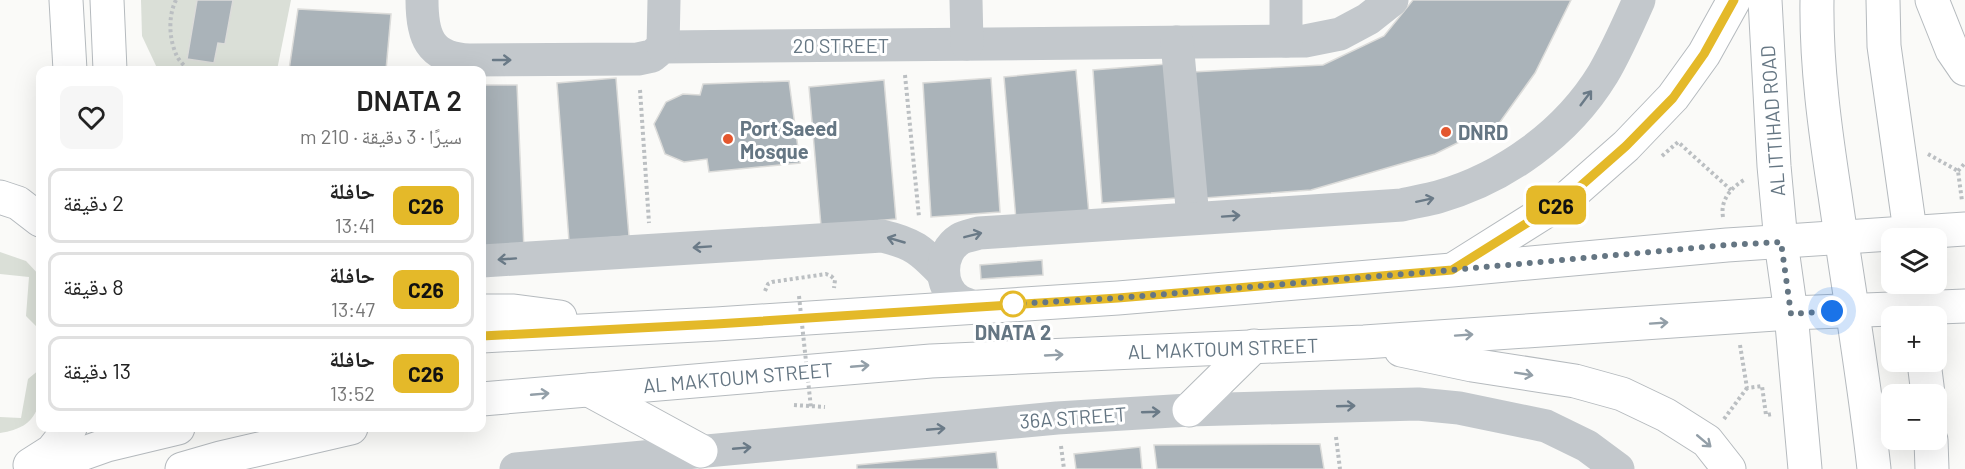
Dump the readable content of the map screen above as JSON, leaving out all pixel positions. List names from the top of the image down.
{
  "streets": {
    "main road": ["AL ITTIHAD ROAD", "AL MAKTOUM STREET"],
    "street": ["20 STREET", "36A STREET"]
  },
  "crossings": [
    ["AL ITTIHAD ROAD", "AL MAKTOUM STREET"]
  ],
  "places": ["DNRD", "Port Saeed Mosque", "DNATA 2"],
  "lines": ["bus line C26"],
  "page": {
    "on_map": "C26",
    "heading": ["DNATA 2", "سيرًا · 3 دقيقة · 210 m"],
    "list": [
      {
        "mark": "C26",
        "name": "حافلة",
        "note": "13:41",
        "value": "2 دقيقة"
      },
      {
        "mark": "C26",
        "name": "حافلة",
        "note": "13:47",
        "value": "8 دقيقة"
      },
      {
        "mark": "C26",
        "name": "حافلة",
        "note": "13:52",
        "value": "13 دقيقة"
      }
    ],
    "map_buttons": ["+", "−"]
  }
}
